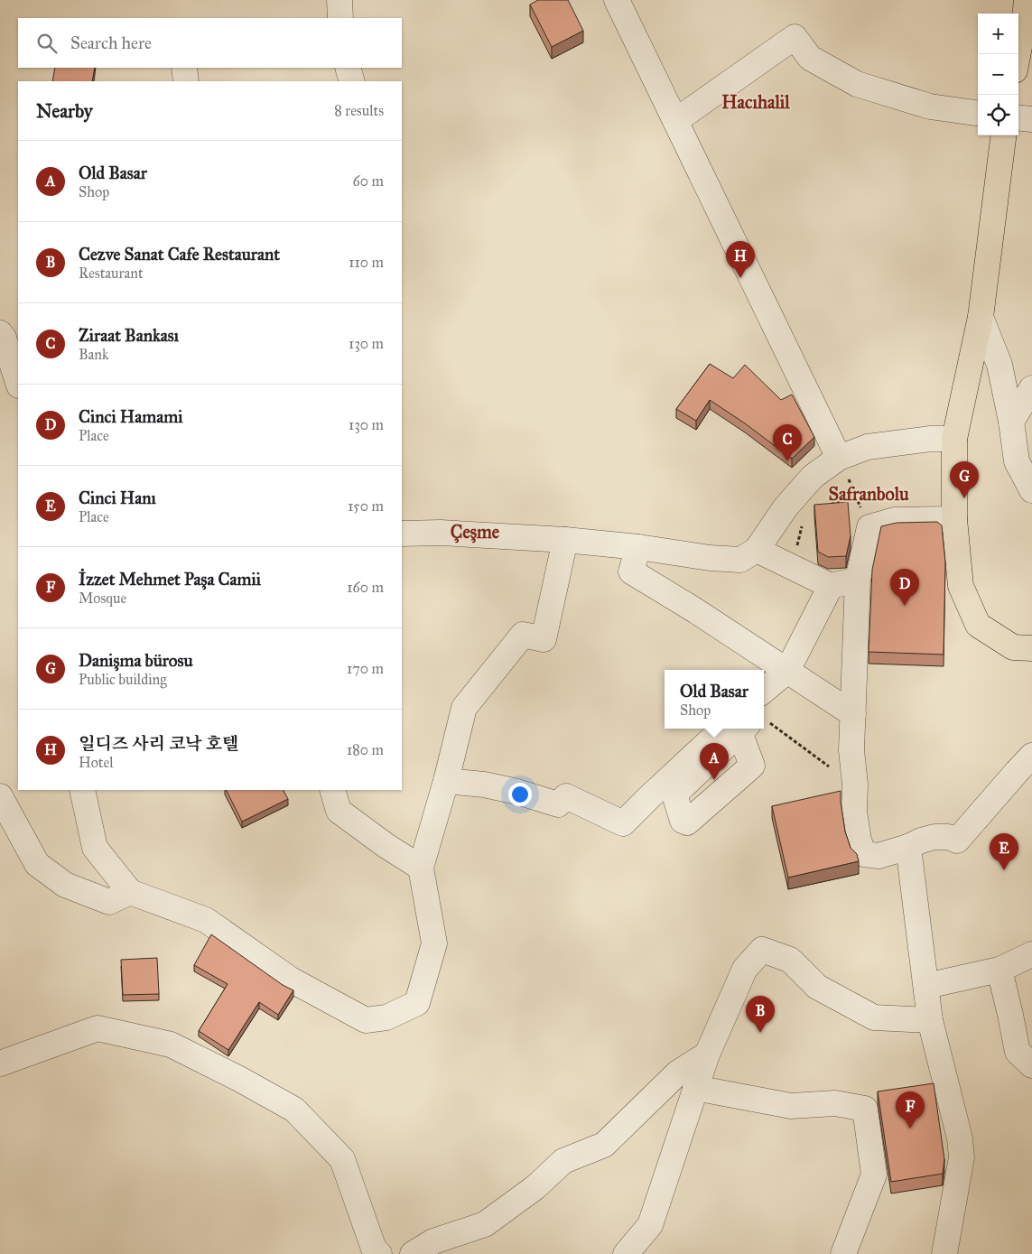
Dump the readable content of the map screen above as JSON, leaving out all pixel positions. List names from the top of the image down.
{
  "districts": ["Hacıhalil", "Safranbolu", "Çeşme"],
  "page": {
    "map_buttons": ["+", "−"],
    "search": "Search here",
    "heading": ["Nearby", "8 results"],
    "list": [
      {
        "mark": "A",
        "name": "Old Basar",
        "note": "Shop",
        "value": "60 m"
      },
      {
        "mark": "B",
        "name": "Cezve Sanat Cafe Restaurant",
        "note": "Restaurant",
        "value": "110 m"
      },
      {
        "mark": "C",
        "name": "Ziraat Bankası",
        "note": "Bank",
        "value": "130 m"
      },
      {
        "mark": "D",
        "name": "Cinci Hamami",
        "note": "Place",
        "value": "130 m"
      },
      {
        "mark": "E",
        "name": "Cinci Hanı",
        "note": "Place",
        "value": "150 m"
      },
      {
        "mark": "F",
        "name": "İzzet Mehmet Paşa Camii",
        "note": "Mosque",
        "value": "160 m"
      },
      {
        "mark": "G",
        "name": "Danişma bürosu",
        "note": "Public building",
        "value": "170 m"
      },
      {
        "mark": "H",
        "name": "일디즈 사리 코낙 호텔",
        "note": "Hotel",
        "value": "180 m"
      }
    ],
    "pins": [
      "H",
      "C",
      "G",
      "D",
      "A",
      "E",
      "B",
      "F"
    ],
    "popup": ["Old Basar", "Shop"]
  }
}
